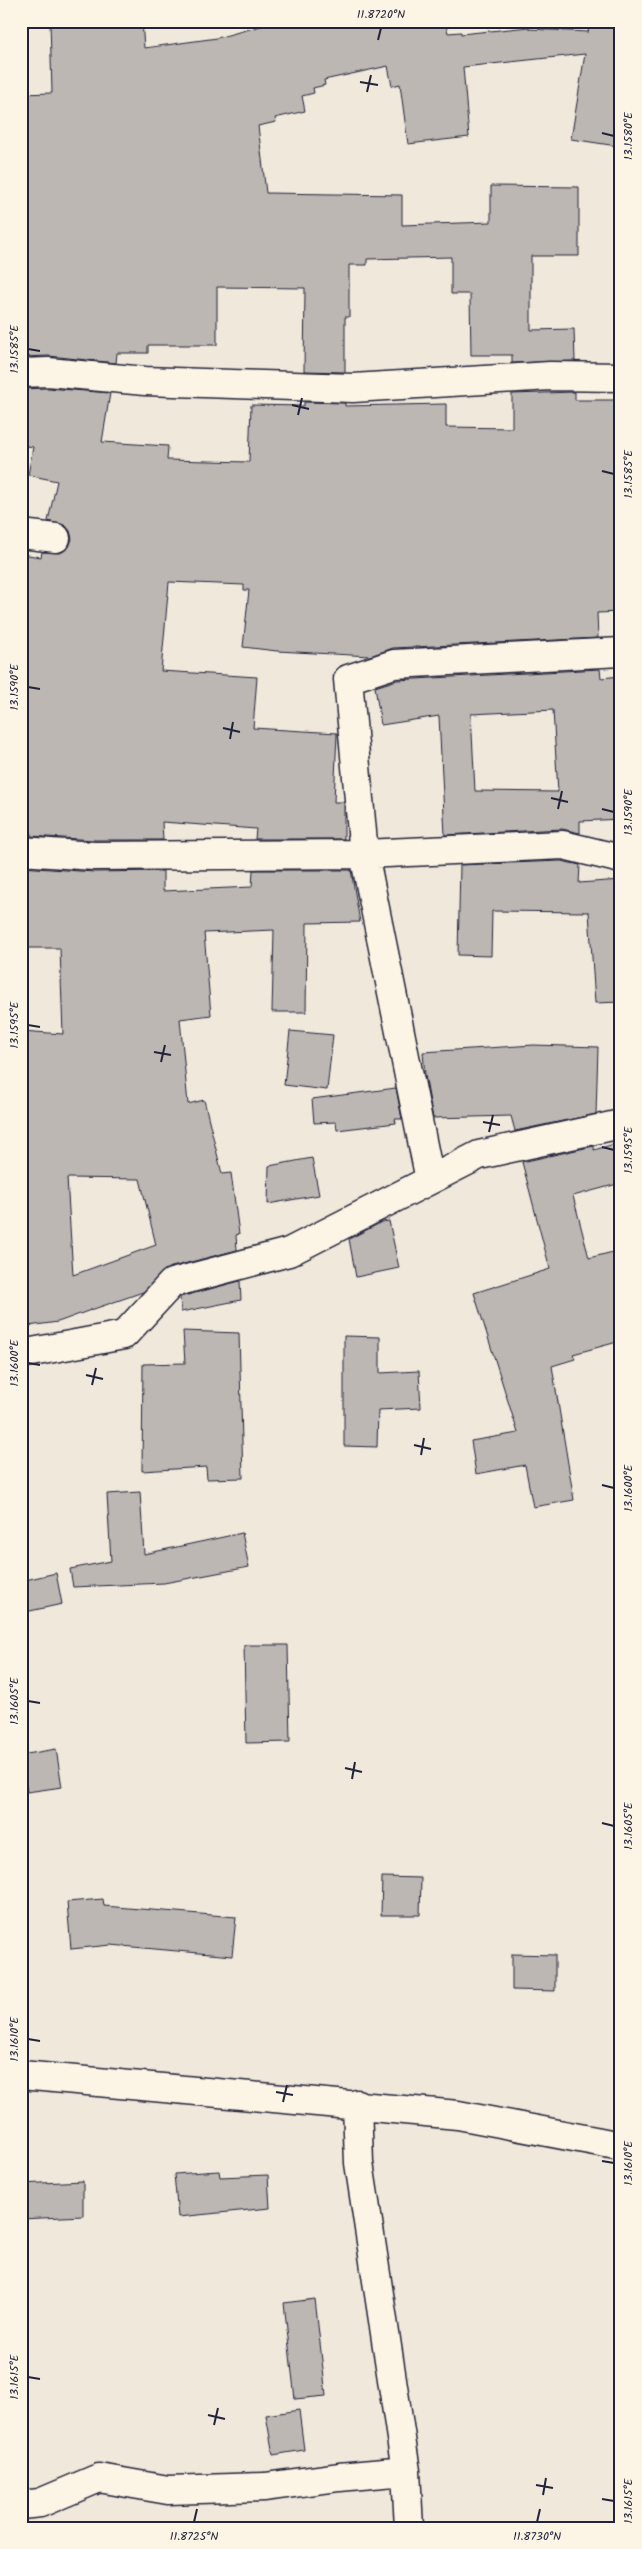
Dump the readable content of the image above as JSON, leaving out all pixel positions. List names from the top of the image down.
{
  "coordinates": [
    "11.8720°N",
    "13.1580°E",
    "13.1585°E",
    "13.1590°E",
    "13.1595°E",
    "13.1600°E",
    "13.1605°E",
    "13.1610°E",
    "13.1615°E",
    "11.8725°N",
    "11.8730°N"
  ]
}
